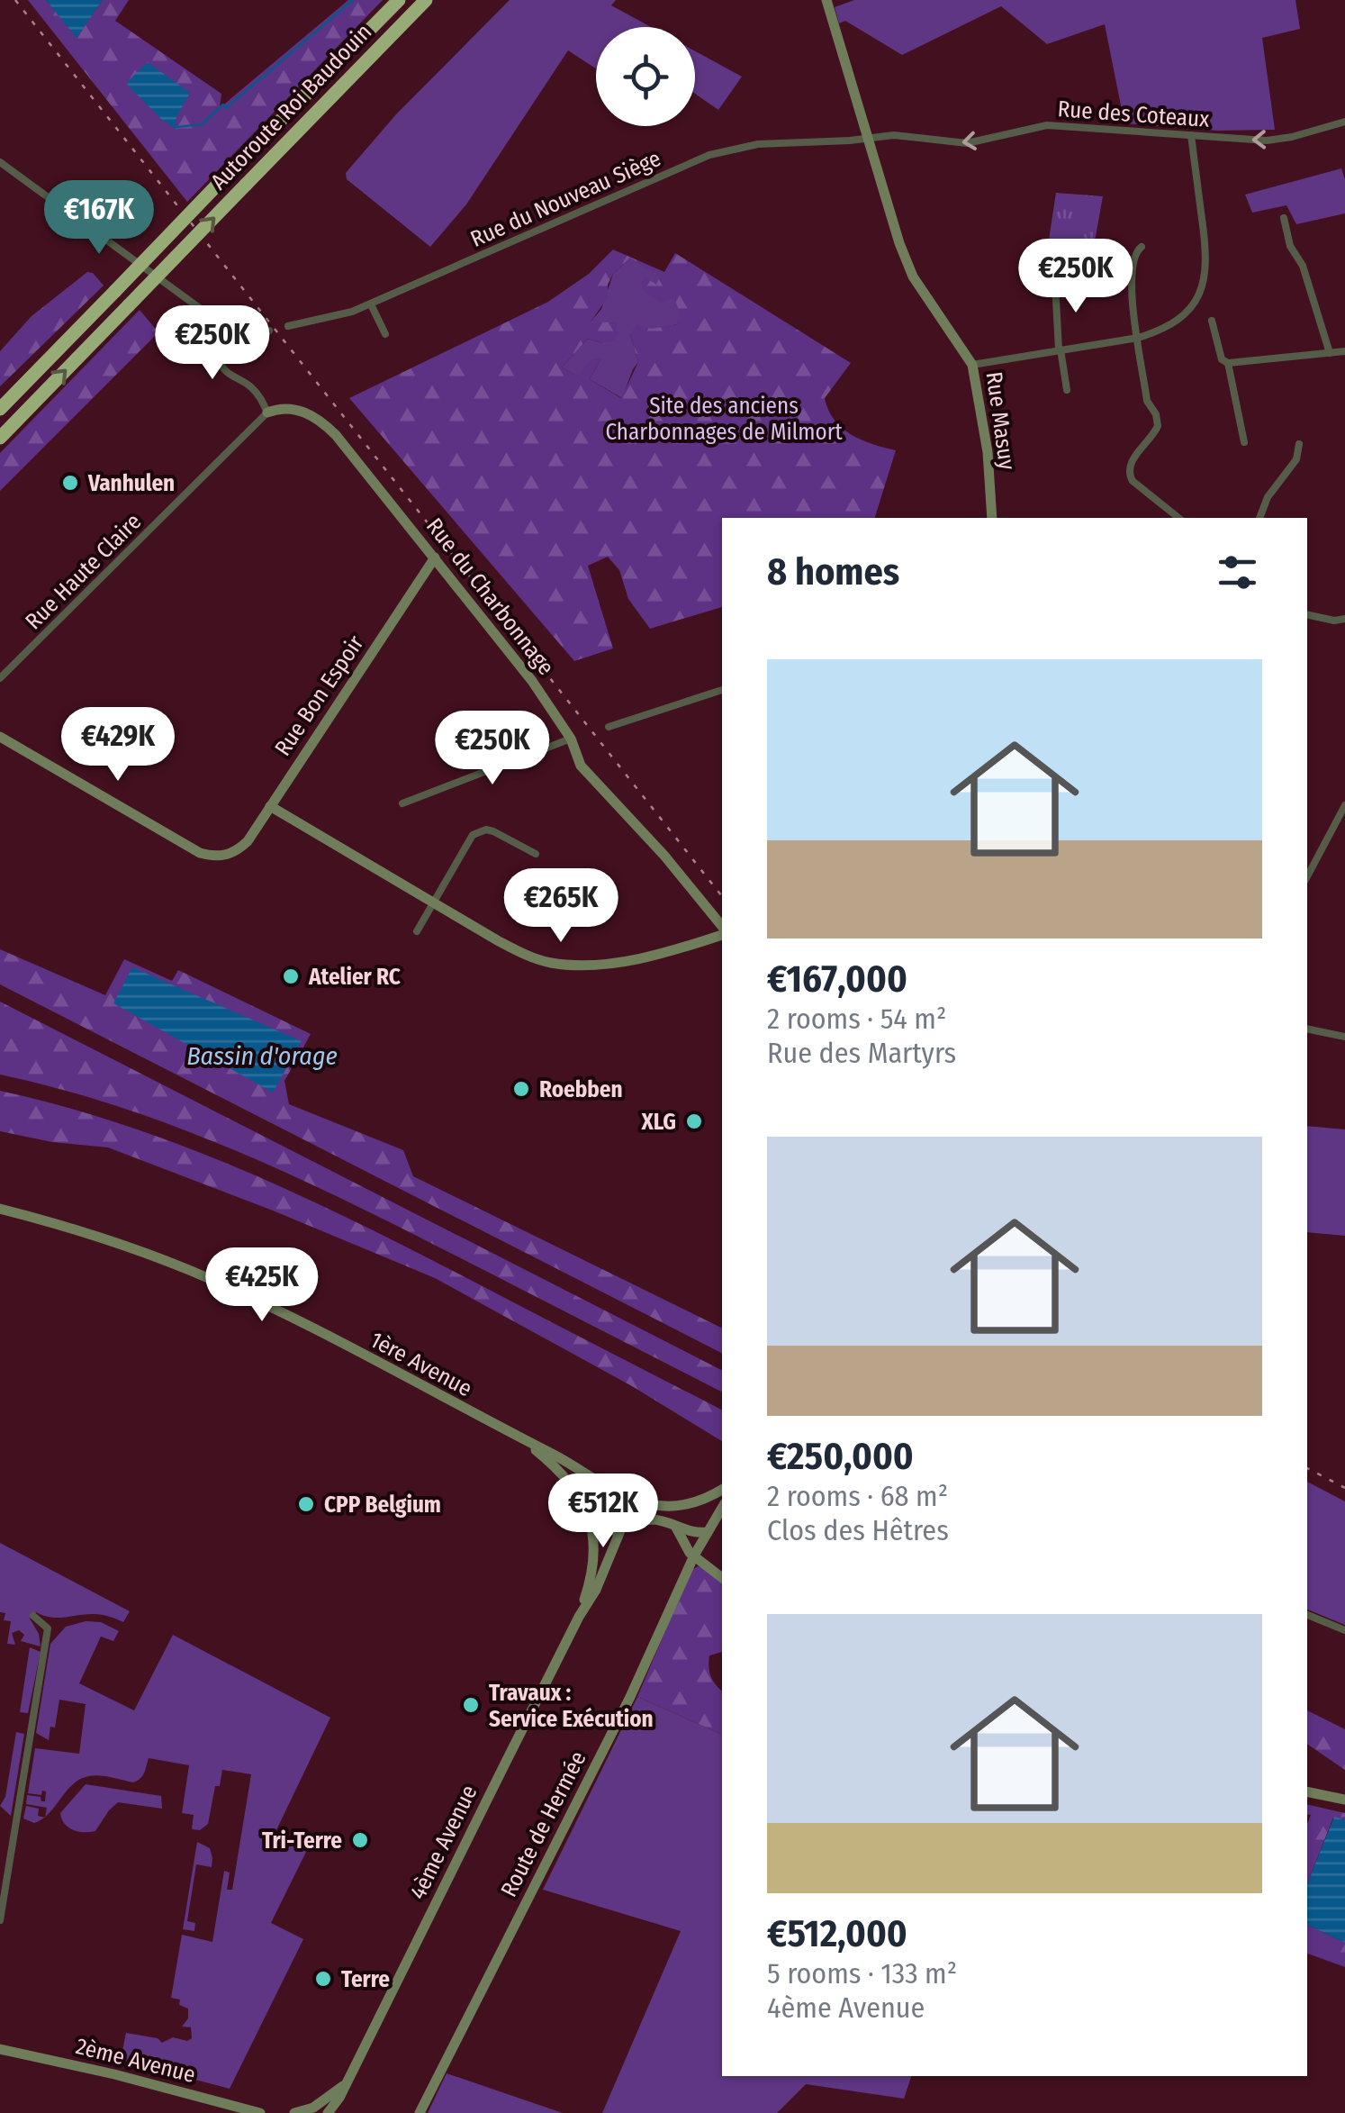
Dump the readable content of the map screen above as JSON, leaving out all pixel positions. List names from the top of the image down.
{
  "streets": {
    "highway": ["Autoroute Roi Baudouin"],
    "street": [
      "Rue des Coteaux",
      "Rue du Nouveau Siège",
      "Rue Masuy",
      "Rue Haute Claire",
      "Rue du Charbonnage",
      "Rue Bon Espoir",
      "1ère Avenue",
      "Route de Hermée",
      "4ème Avenue",
      "2ème Avenue"
    ]
  },
  "crossings": [
    ["Rue des Coteaux", "Rue du Nouveau Siège"],
    ["Rue des Coteaux", "Rue Masuy"],
    ["Rue du Nouveau Siège", "Rue Masuy"],
    ["Rue Haute Claire", "Rue du Charbonnage"],
    ["Rue du Charbonnage", "Rue Bon Espoir"],
    ["1ère Avenue", "4ème Avenue"]
  ],
  "one_way": ["Rue des Coteaux"],
  "water": ["Bassin d'orage"],
  "parks": ["Site des anciens Charbonnages de Milmort"],
  "places": [
    "Vanhulen",
    "Atelier RC",
    "Roebben",
    "XLG",
    "CPP Belgium",
    "Travaux : Service Exécution",
    "Tri-Terre",
    "Terre"
  ],
  "page": {
    "price": [
      "€167K",
      "€250K",
      "€250K",
      "€429K",
      "€250K",
      "€265K",
      "€425K",
      "€512K"
    ],
    "heading": "8 homes",
    "list": [
      {
        "name": "€167,000",
        "note": "2 rooms · 54 m² · Rue des Martyrs"
      },
      {
        "name": "€250,000",
        "note": "2 rooms · 68 m² · Clos des Hêtres"
      },
      {
        "name": "€512,000",
        "note": "5 rooms · 133 m² · 4ème Avenue"
      }
    ]
  }
}
